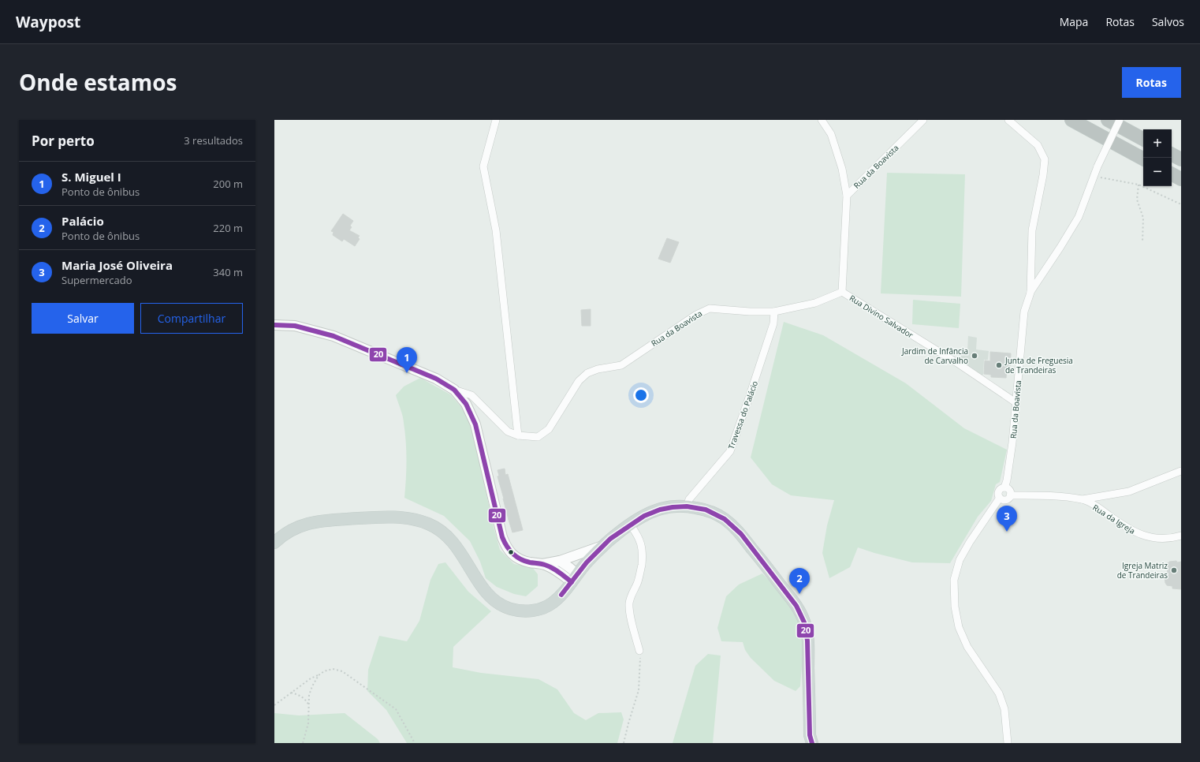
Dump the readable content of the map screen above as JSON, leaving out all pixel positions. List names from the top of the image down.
{
  "streets": {
    "street": [
      "Rua da Boavista",
      "Rua Divino Salvador",
      "Travessa do Palácio",
      "Rua da Igreja"
    ]
  },
  "crossings": [
    ["Rua da Boavista", "Rua Divino Salvador"],
    ["Rua da Boavista", "Travessa do Palácio"],
    ["Rua da Boavista", "Rua da Igreja"]
  ],
  "places": ["Jardim de Infância de Carvalho", "Junta de Freguesia de Trandeiras", "Igreja Matriz de Trandeiras"],
  "lines": ["transit line 20"],
  "page": {
    "header": "Waypost",
    "nav": ["Mapa", "Rotas", "Salvos"],
    "title": "Onde estamos",
    "buttons": [
      "Rotas",
      ["Salvar", "Compartilhar"]
    ],
    "heading": ["Por perto", "3 resultados"],
    "map_buttons": ["+", "−"],
    "list": [
      {
        "mark": "1",
        "name": "S. Miguel I",
        "note": "Ponto de ônibus",
        "value": "200 m"
      },
      {
        "mark": "2",
        "name": "Palácio",
        "note": "Ponto de ônibus",
        "value": "220 m"
      },
      {
        "mark": "3",
        "name": "Maria José Oliveira",
        "note": "Supermercado",
        "value": "340 m"
      }
    ],
    "pins": ["1", "3", "2"]
  }
}
